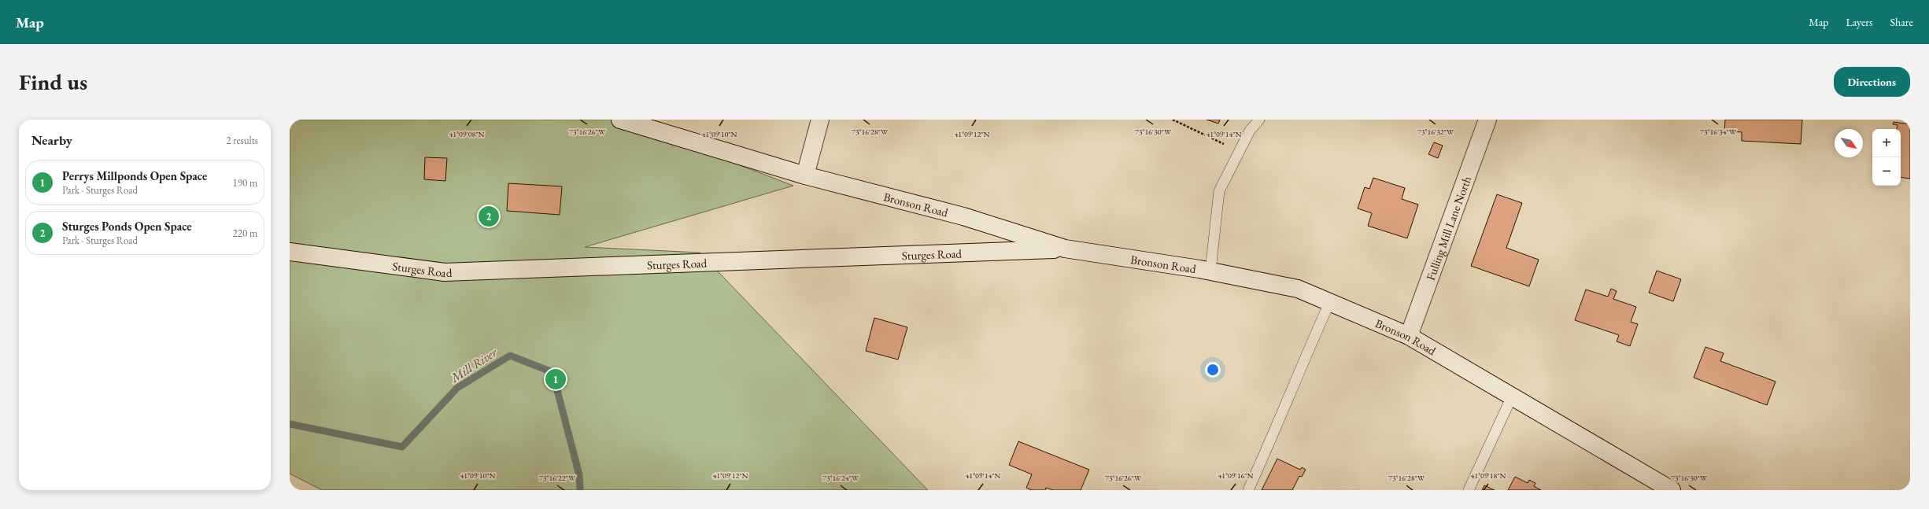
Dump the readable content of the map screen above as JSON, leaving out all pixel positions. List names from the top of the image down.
{
  "streets": {
    "main road": ["Bronson Road", "Fulling Mill Lane North", "Sturges Road"]
  },
  "crossings": [
    ["Bronson Road", "Fulling Mill Lane North"],
    ["Bronson Road", "Sturges Road"]
  ],
  "water": ["Mill River"],
  "north": "bottom right",
  "page": {
    "header": "Map",
    "nav": ["Map", "Layers", "Share"],
    "buttons": "Directions",
    "title": "Find us",
    "heading": ["Nearby", "2 results"],
    "map_buttons": ["+", "−"],
    "list": [
      {
        "mark": "1",
        "name": "Perrys Millponds Open Space",
        "note": "Park · Sturges Road",
        "value": "190 m"
      },
      {
        "mark": "2",
        "name": "Sturges Ponds Open Space",
        "note": "Park · Sturges Road",
        "value": "220 m"
      }
    ],
    "pins": ["2", "1"]
  },
  "coordinates": [
    "73°16'26\"W",
    "73°16'28\"W",
    "73°16'30\"W",
    "73°16'32\"W",
    "73°16'34\"W",
    "41°09'08\"N",
    "41°09'10\"N",
    "41°09'12\"N",
    "41°09'14\"N",
    "41°09'16\"N",
    "41°09'18\"N",
    "73°16'22\"W",
    "73°16'24\"W"
  ]
}
